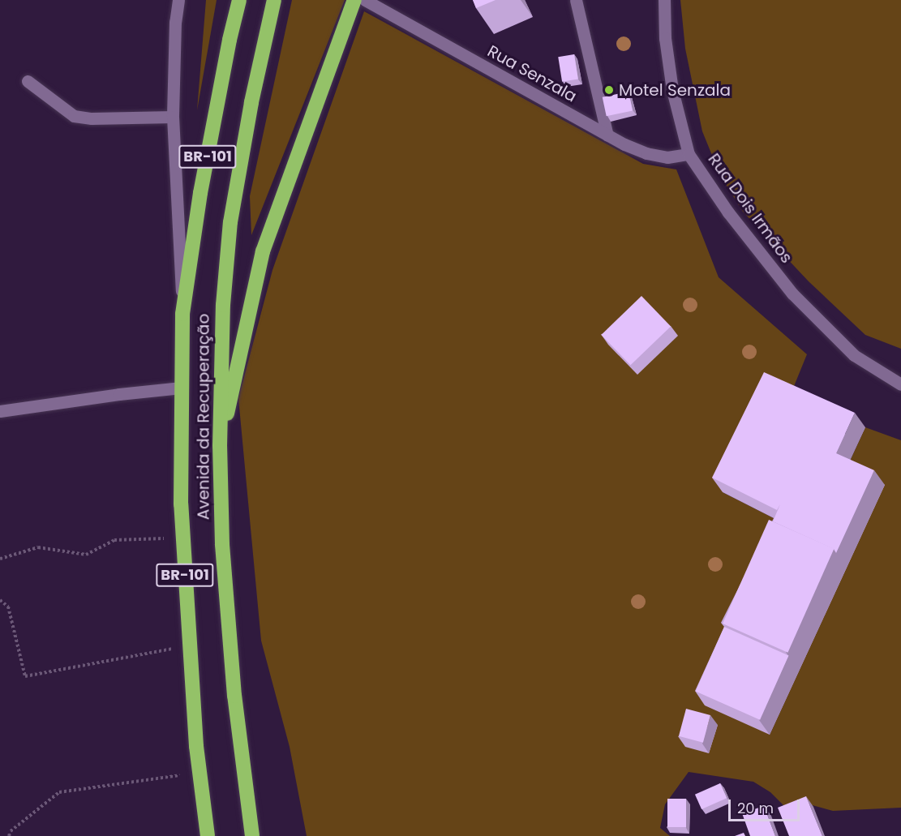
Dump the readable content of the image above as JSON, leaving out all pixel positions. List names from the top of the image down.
{
  "streets": {
    "highway": ["BR-101", "Avenida da Recuperação"],
    "main road": ["Rua Senzala", "Rua Dois Irmãos"]
  },
  "crossings": [
    ["Rua Senzala", "Rua Dois Irmãos"]
  ],
  "places": ["Motel Senzala"],
  "scale_bar": "20 m"
}
